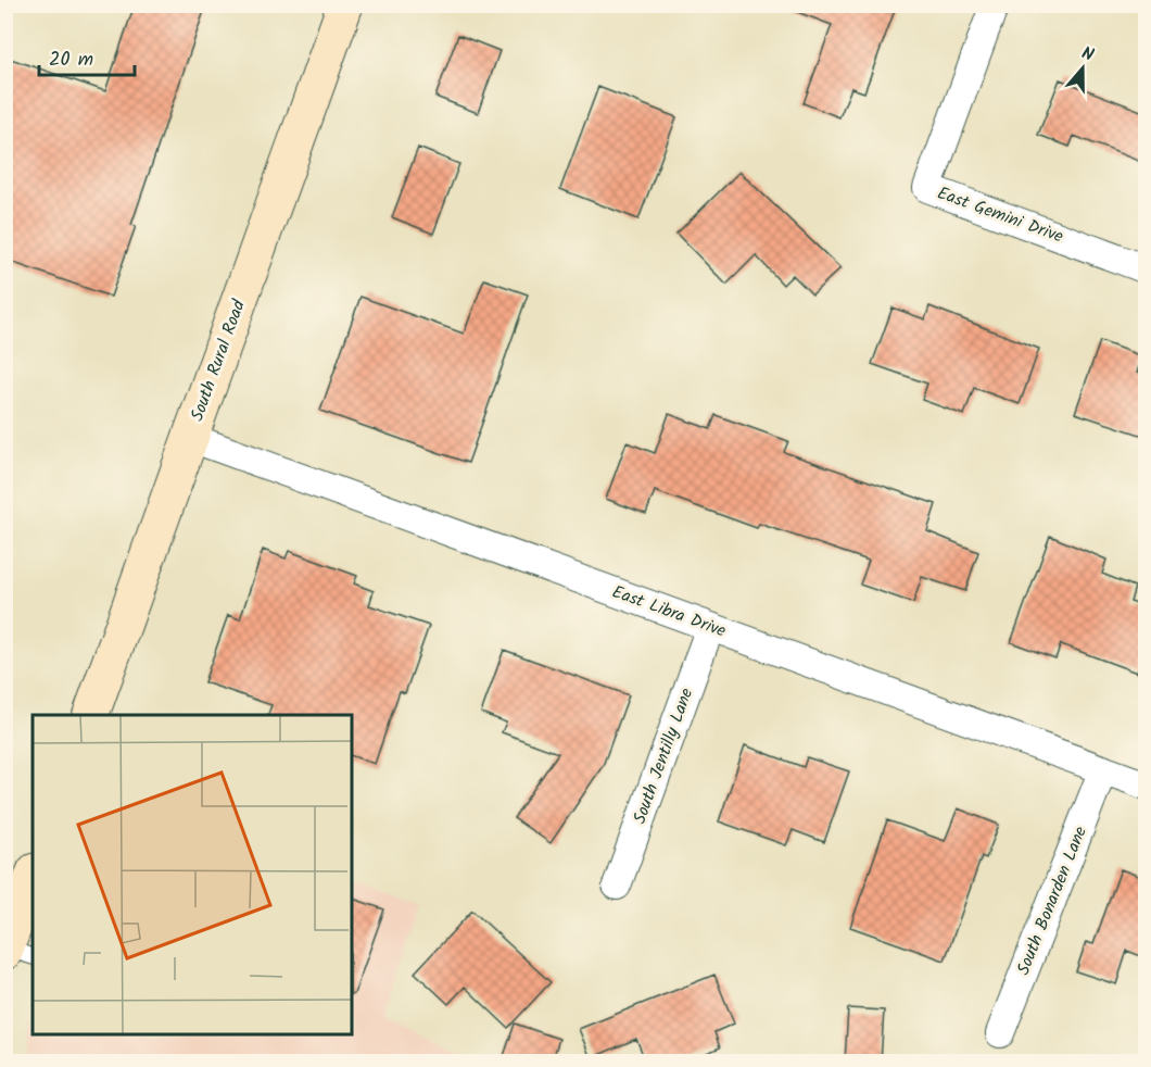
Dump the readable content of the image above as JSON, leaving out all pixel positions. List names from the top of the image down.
{
  "streets": {
    "main road": ["South Rural Road"],
    "street": [
      "East Gemini Drive",
      "East Libra Drive",
      "South Jentilly Lane",
      "South Bonarden Lane"
    ]
  },
  "crossings": [
    ["South Rural Road", "East Libra Drive"],
    ["East Libra Drive", "South Jentilly Lane"],
    ["East Libra Drive", "South Bonarden Lane"]
  ],
  "scale_bar": "20 m",
  "north": "top"
}
